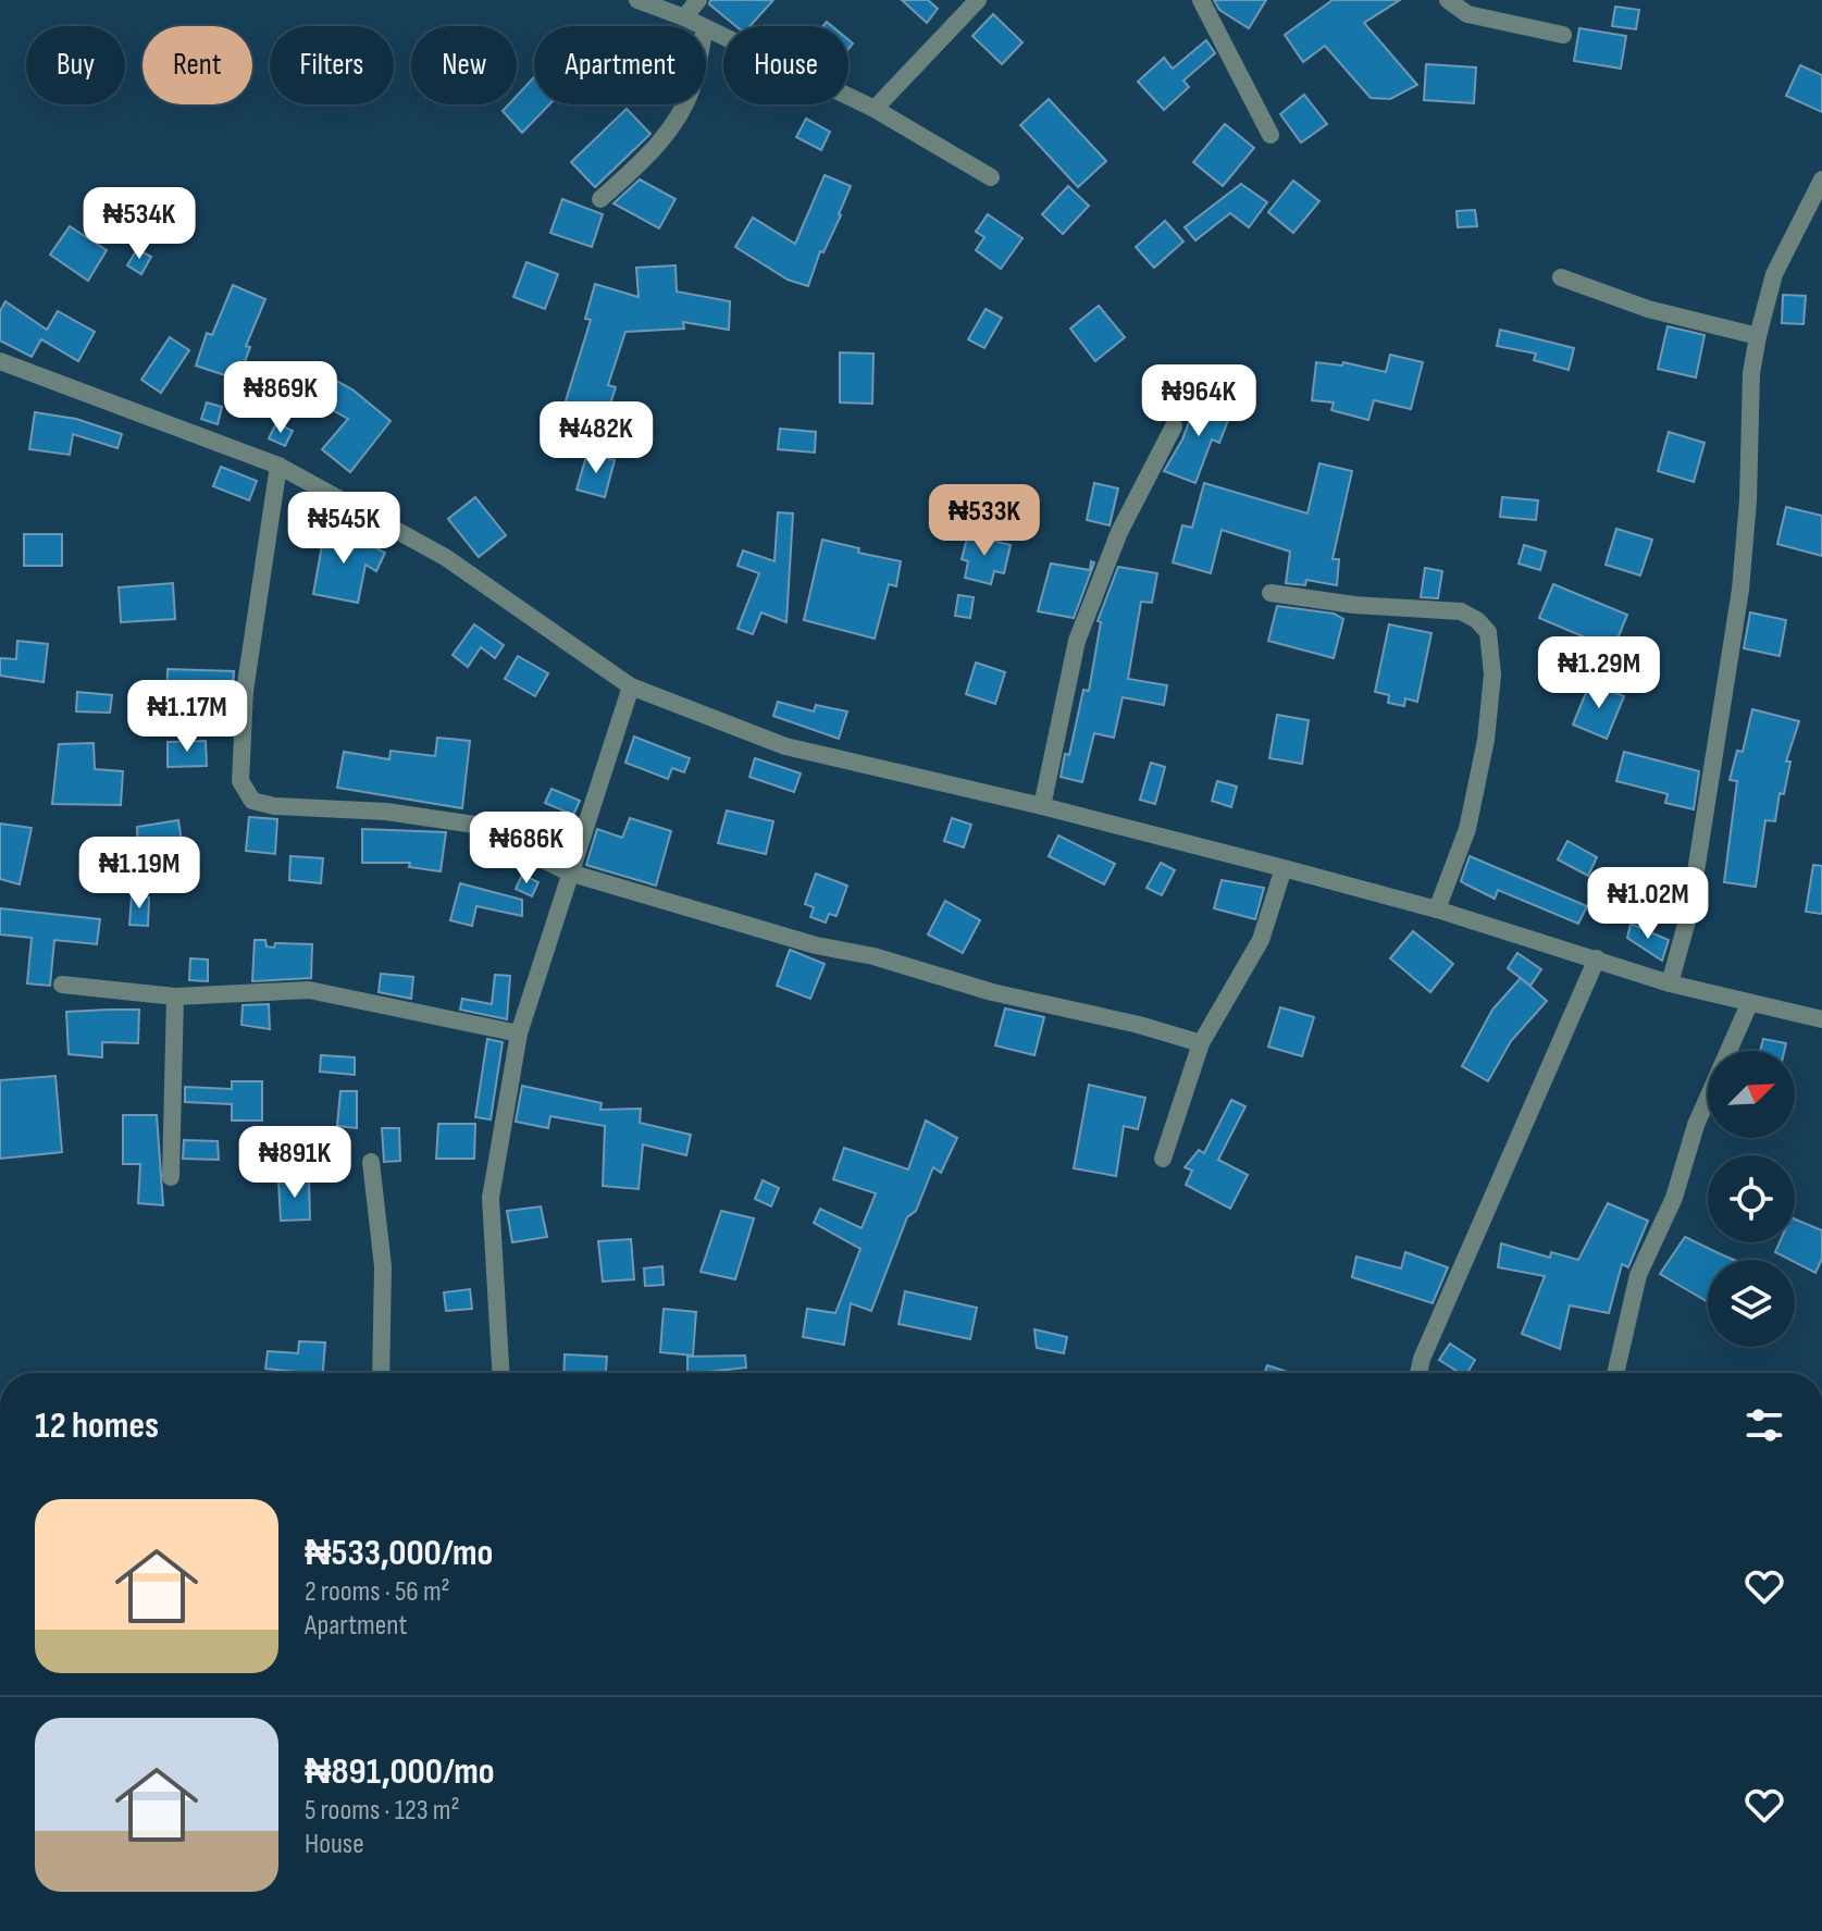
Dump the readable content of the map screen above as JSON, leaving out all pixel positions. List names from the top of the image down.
{
  "north": "top right",
  "page": {
    "chip": [
      "Buy",
      "Rent",
      "Filters",
      "New",
      "Apartment",
      "House"
    ],
    "price": [
      "₦534K",
      "₦869K",
      "₦964K",
      "₦482K",
      "₦533K",
      "₦545K",
      "₦1.29M",
      "₦1.17M",
      "₦686K",
      "₦1.19M",
      "₦1.02M",
      "₦891K"
    ],
    "heading": "12 homes",
    "list": [
      {
        "name": "₦533,000/mo",
        "note": "2 rooms · 56 m² · Apartment"
      },
      {
        "name": "₦891,000/mo",
        "note": "5 rooms · 123 m² · House"
      }
    ]
  }
}
